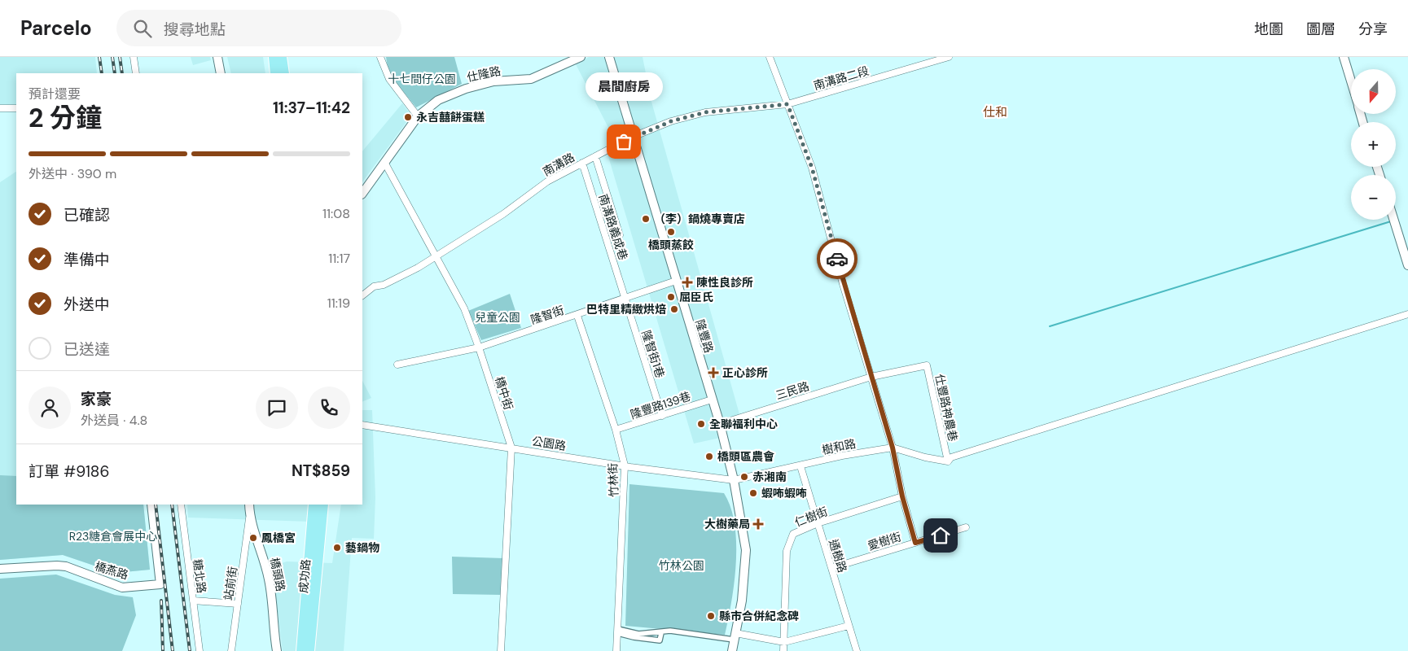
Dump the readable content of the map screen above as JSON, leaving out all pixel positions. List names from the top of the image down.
{
  "streets": {
    "main road": ["成功路"],
    "street": [
      "仕隆路",
      "南溝路二段",
      "南溝路",
      "南溝路義成巷",
      "隆智街",
      "隆豐路",
      "隆智街1巷",
      "三民路",
      "橋中街",
      "隆豐路139巷",
      "仕豐路神農巷",
      "公園路",
      "樹和路",
      "竹林街",
      "仁樹街",
      "愛樹街",
      "通樹路",
      "橋燕路",
      "橋頭路",
      "糖北路",
      "站前街"
    ]
  },
  "crossings": [
    ["仕隆路", "橋中街"],
    ["南溝路二段", "南溝路"],
    ["南溝路", "南溝路義成巷"],
    ["南溝路", "隆豐路"],
    ["南溝路", "橋中街"],
    ["南溝路義成巷", "隆智街"],
    ["南溝路義成巷", "隆智街1巷"],
    ["隆智街", "隆豐路"],
    ["隆智街", "隆智街1巷"],
    ["隆智街", "橋中街"],
    ["隆智街", "竹林街"],
    ["隆豐路", "三民路"],
    ["隆豐路", "隆豐路139巷"],
    ["隆豐路", "公園路"],
    ["隆豐路", "樹和路"],
    ["隆智街1巷", "隆豐路139巷"],
    ["三民路", "仕豐路神農巷"],
    ["橋中街", "公園路"],
    ["隆豐路139巷", "竹林街"],
    ["仕豐路神農巷", "樹和路"],
    ["公園路", "樹和路"],
    ["公園路", "竹林街"],
    ["樹和路", "通樹路"],
    ["仁樹街", "通樹路"],
    ["愛樹街", "通樹路"],
    ["橋頭路", "站前街"]
  ],
  "districts": ["仕和"],
  "parks": [
    "十七間仔公園",
    "兒童公園",
    "R23糖倉會展中心",
    "竹林公園"
  ],
  "places": {
    "other": [
      "永吉囍餅蛋糕",
      "晨間廚房",
      "（李）鍋燒專賣店",
      "橋頭蒸餃",
      "屈臣氏",
      "巴特里精緻烘焙",
      "全聯福利中心",
      "橋頭區農會",
      "赤湘南",
      "蝦咘蝦咘",
      "鳳橋宮",
      "藝鍋物",
      "縣市合併紀念碑"
    ],
    "health": ["陳性良診所", "正心診所", "大樹藥局"]
  },
  "north": "bottom",
  "page": {
    "header": "Parcelo",
    "search": "搜尋地點",
    "nav": ["地圖", "圖層", "分享"],
    "map_buttons": ["+", "−"],
    "bubble": "晨間廚房",
    "heading": ["2 分鐘", "預計還要", "11:37–11:42"],
    "panel": [
      "家豪",
      "外送員 · 4.8",
      "訂單 #9186",
      "NT$859"
    ],
    "bar": "外送中 · 390 m",
    "list": [
      ["已確認", "11:08"],
      ["準備中", "11:17"],
      ["外送中", "11:19"],
      "已送達"
    ]
  }
}
